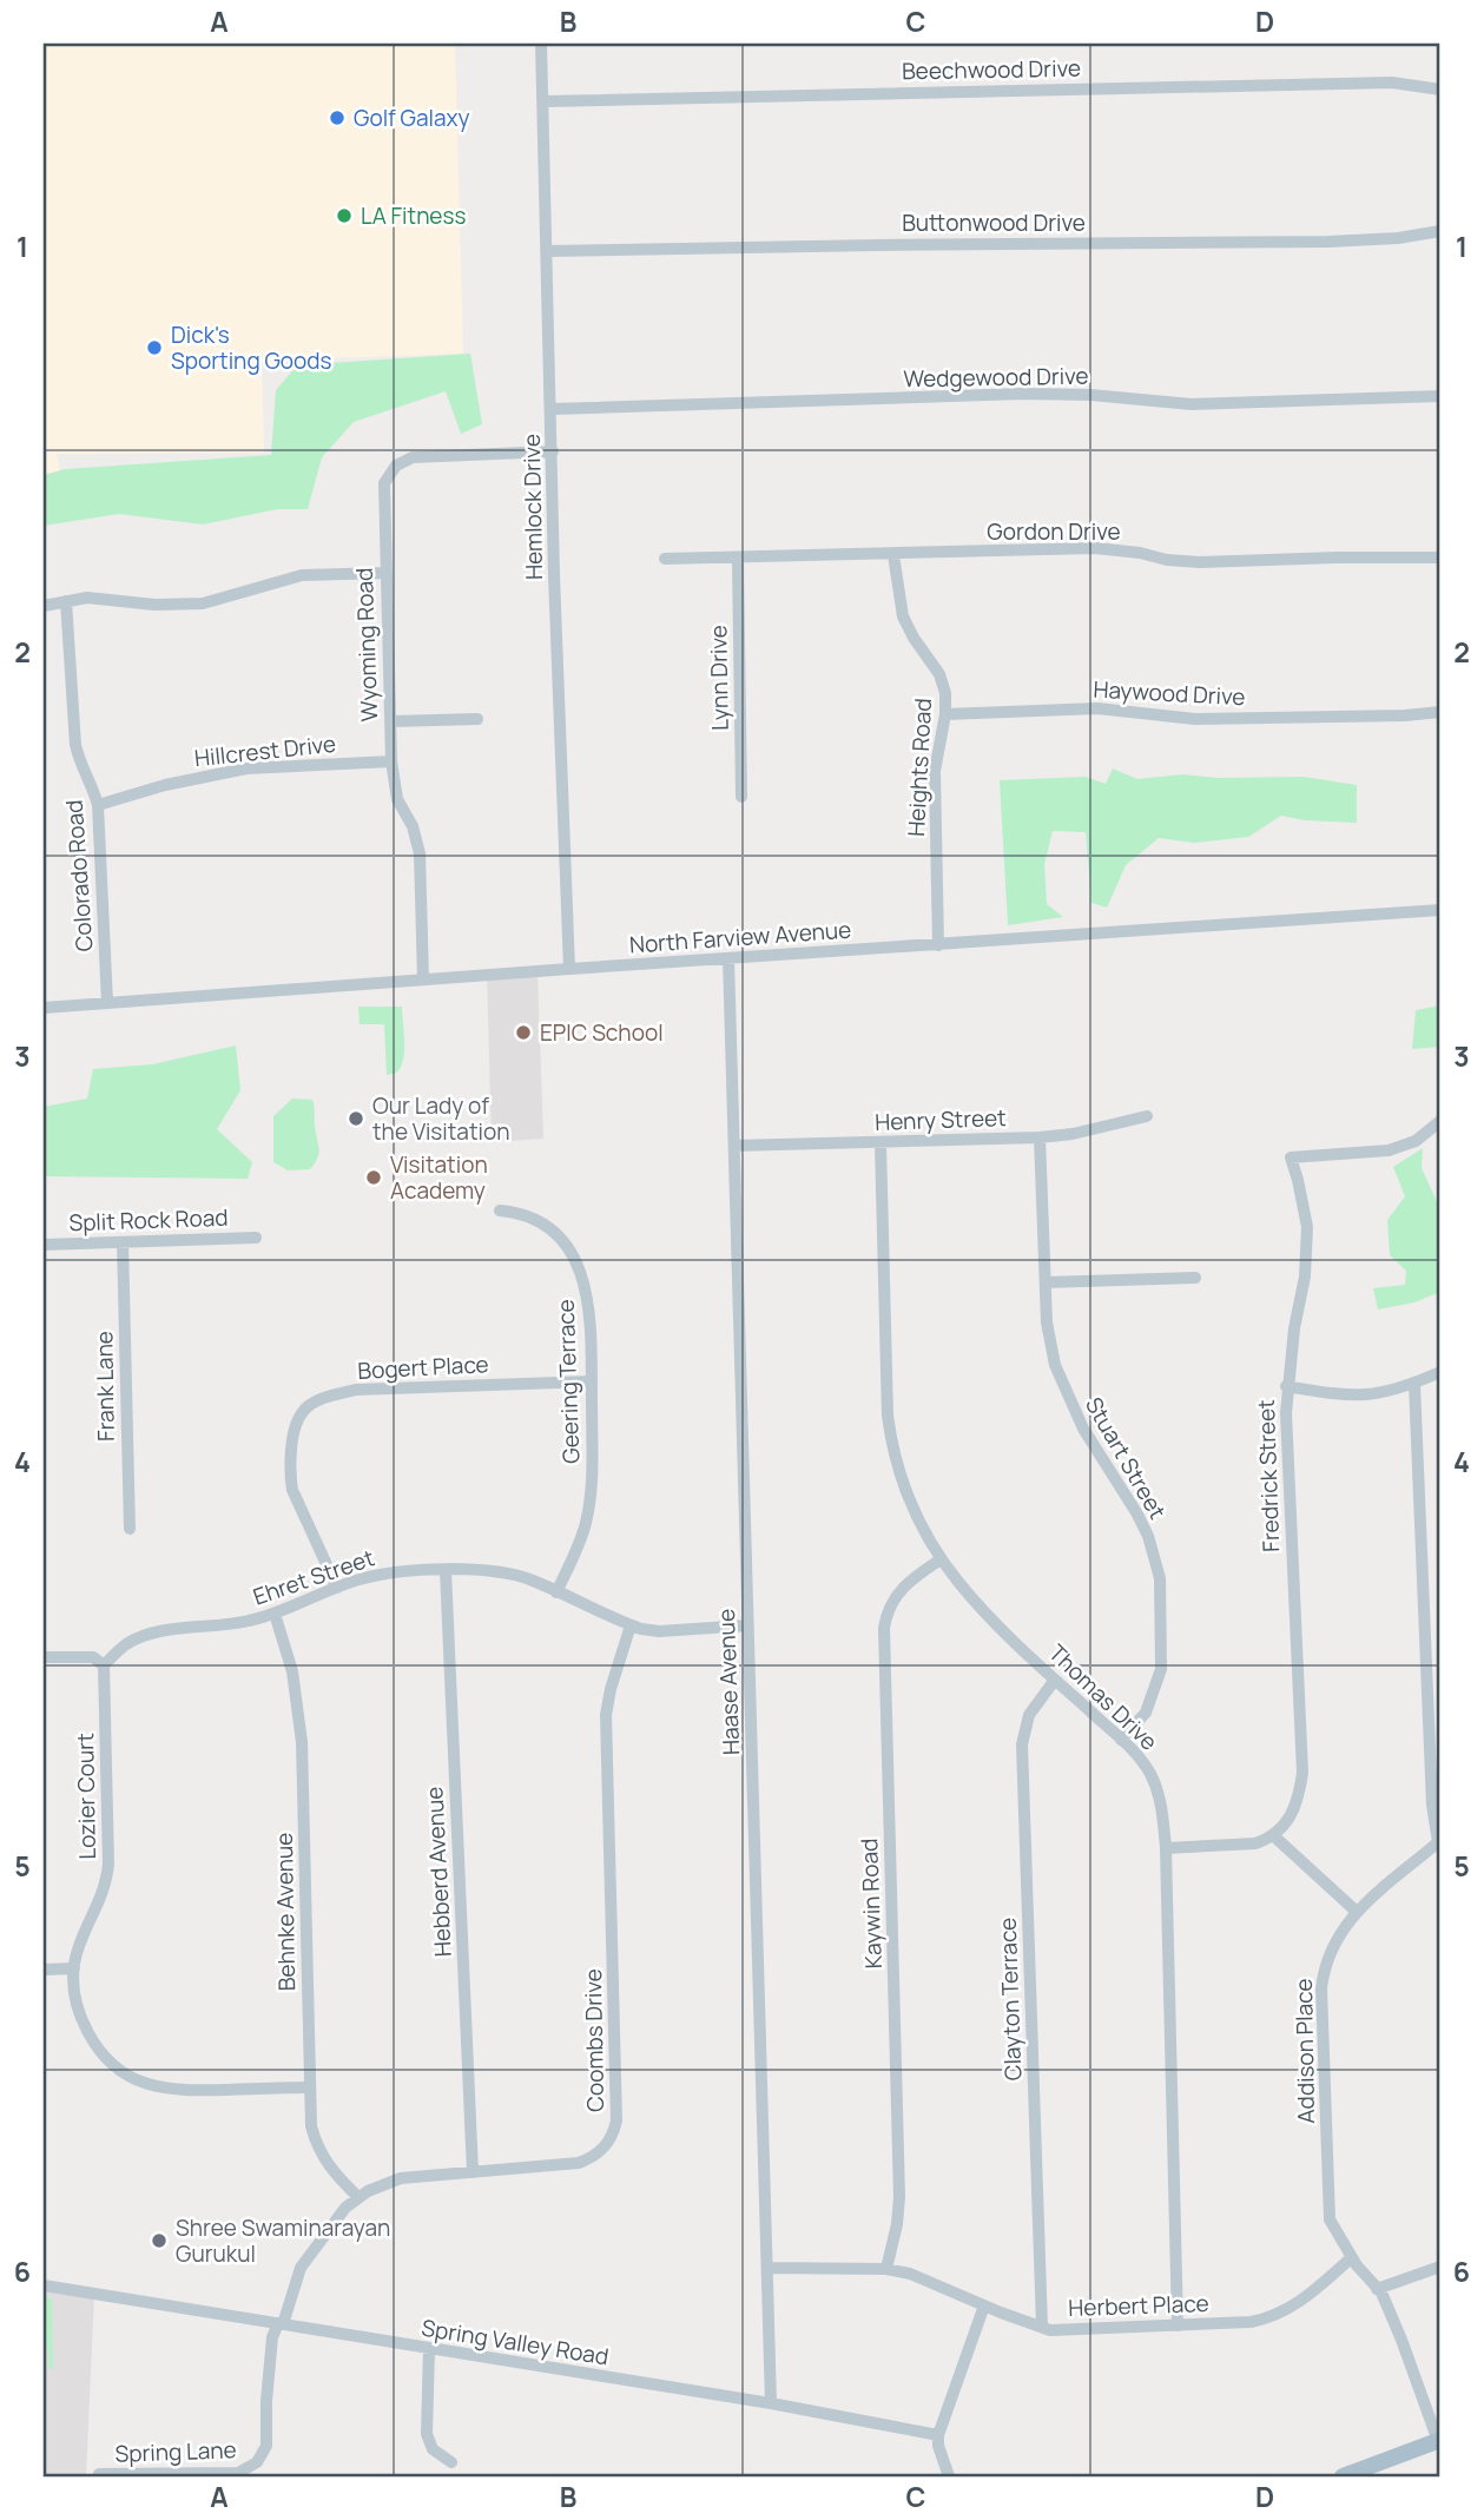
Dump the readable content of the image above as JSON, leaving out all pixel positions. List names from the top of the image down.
{
  "streets": {
    "street": [
      "Beechwood Drive",
      "Buttonwood Drive",
      "Wedgewood Drive",
      "Hemlock Drive",
      "Gordon Drive",
      "Wyoming Road",
      "Lynn Drive",
      "Haywood Drive",
      "Hillcrest Drive",
      "Heights Road",
      "Colorado Road",
      "North Farview Avenue",
      "Henry Street",
      "Split Rock Road",
      "Bogert Place",
      "Geering Terrace",
      "Frank Lane",
      "Stuart Street",
      "Fredrick Street",
      "Ehret Street",
      "Haase Avenue",
      "Thomas Drive",
      "Lozier Court",
      "Hebberd Avenue",
      "Kaywin Road",
      "Behnke Avenue",
      "Clayton Terrace",
      "Coombs Drive",
      "Addison Place",
      "Herbert Place",
      "Spring Valley Road",
      "Spring Lane"
    ]
  },
  "crossings": [
    ["Beechwood Drive", "Hemlock Drive"],
    ["Buttonwood Drive", "Hemlock Drive"],
    ["Wedgewood Drive", "Hemlock Drive"],
    ["Hemlock Drive", "Wyoming Road"],
    ["Hemlock Drive", "North Farview Avenue"],
    ["Gordon Drive", "Lynn Drive"],
    ["Gordon Drive", "Heights Road"],
    ["Wyoming Road", "Hillcrest Drive"],
    ["Wyoming Road", "North Farview Avenue"],
    ["Haywood Drive", "Heights Road"],
    ["Hillcrest Drive", "Colorado Road"],
    ["Heights Road", "North Farview Avenue"],
    ["Colorado Road", "North Farview Avenue"],
    ["North Farview Avenue", "Haase Avenue"],
    ["Henry Street", "Stuart Street"],
    ["Henry Street", "Haase Avenue"],
    ["Henry Street", "Thomas Drive"],
    ["Split Rock Road", "Frank Lane"],
    ["Bogert Place", "Geering Terrace"],
    ["Bogert Place", "Ehret Street"],
    ["Geering Terrace", "Ehret Street"],
    ["Stuart Street", "Thomas Drive"],
    ["Ehret Street", "Haase Avenue"],
    ["Ehret Street", "Lozier Court"],
    ["Ehret Street", "Hebberd Avenue"],
    ["Ehret Street", "Behnke Avenue"],
    ["Ehret Street", "Coombs Drive"],
    ["Haase Avenue", "Herbert Place"],
    ["Haase Avenue", "Spring Valley Road"],
    ["Thomas Drive", "Kaywin Road"],
    ["Thomas Drive", "Clayton Terrace"],
    ["Thomas Drive", "Herbert Place"],
    ["Hebberd Avenue", "Coombs Drive"],
    ["Kaywin Road", "Herbert Place"],
    ["Behnke Avenue", "Coombs Drive"],
    ["Clayton Terrace", "Herbert Place"],
    ["Coombs Drive", "Spring Valley Road"],
    ["Coombs Drive", "Spring Lane"],
    ["Addison Place", "Herbert Place"],
    ["Spring Valley Road", "Spring Lane"]
  ],
  "places": [
    "Golf Galaxy",
    "LA Fitness",
    "Dick's Sporting Goods",
    "EPIC School",
    "Our Lady of the Visitation",
    "Visitation Academy",
    "Shree Swaminarayan Gurukul"
  ],
  "grid": {
    "columns": [
      "A",
      "B",
      "C",
      "D"
    ],
    "rows": [
      "1",
      "2",
      "3",
      "4",
      "5",
      "6"
    ]
  }
}
